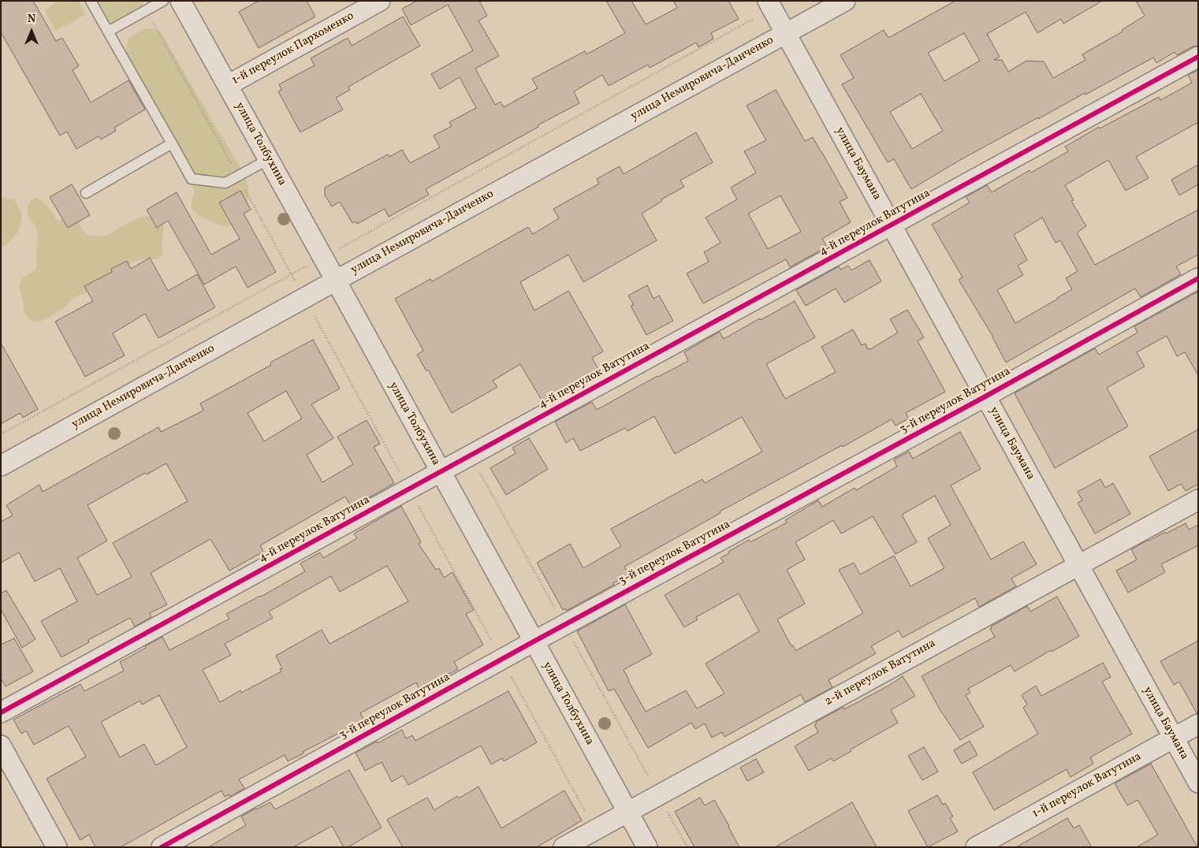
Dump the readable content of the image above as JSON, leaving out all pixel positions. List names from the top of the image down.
{
  "streets": {
    "street": [
      "1-й переулок Пархоменко",
      "улица Немировича-Данченко",
      "улица Толбухина",
      "улица Баумана",
      "4-й переулок Ватутина",
      "3-й переулок Ватутина",
      "2-й переулок Ватутина",
      "1-й переулок Ватутина"
    ]
  },
  "crossings": [
    ["1-й переулок Пархоменко", "улица Толбухина"],
    ["улица Немировича-Данченко", "улица Толбухина"],
    ["улица Немировича-Данченко", "улица Баумана"],
    ["улица Толбухина", "4-й переулок Ватутина"],
    ["улица Толбухина", "3-й переулок Ватутина"],
    ["улица Толбухина", "2-й переулок Ватутина"],
    ["улица Баумана", "4-й переулок Ватутина"],
    ["улица Баумана", "3-й переулок Ватутина"],
    ["улица Баумана", "2-й переулок Ватутина"],
    ["улица Баумана", "1-й переулок Ватутина"]
  ],
  "north": "top"
}
